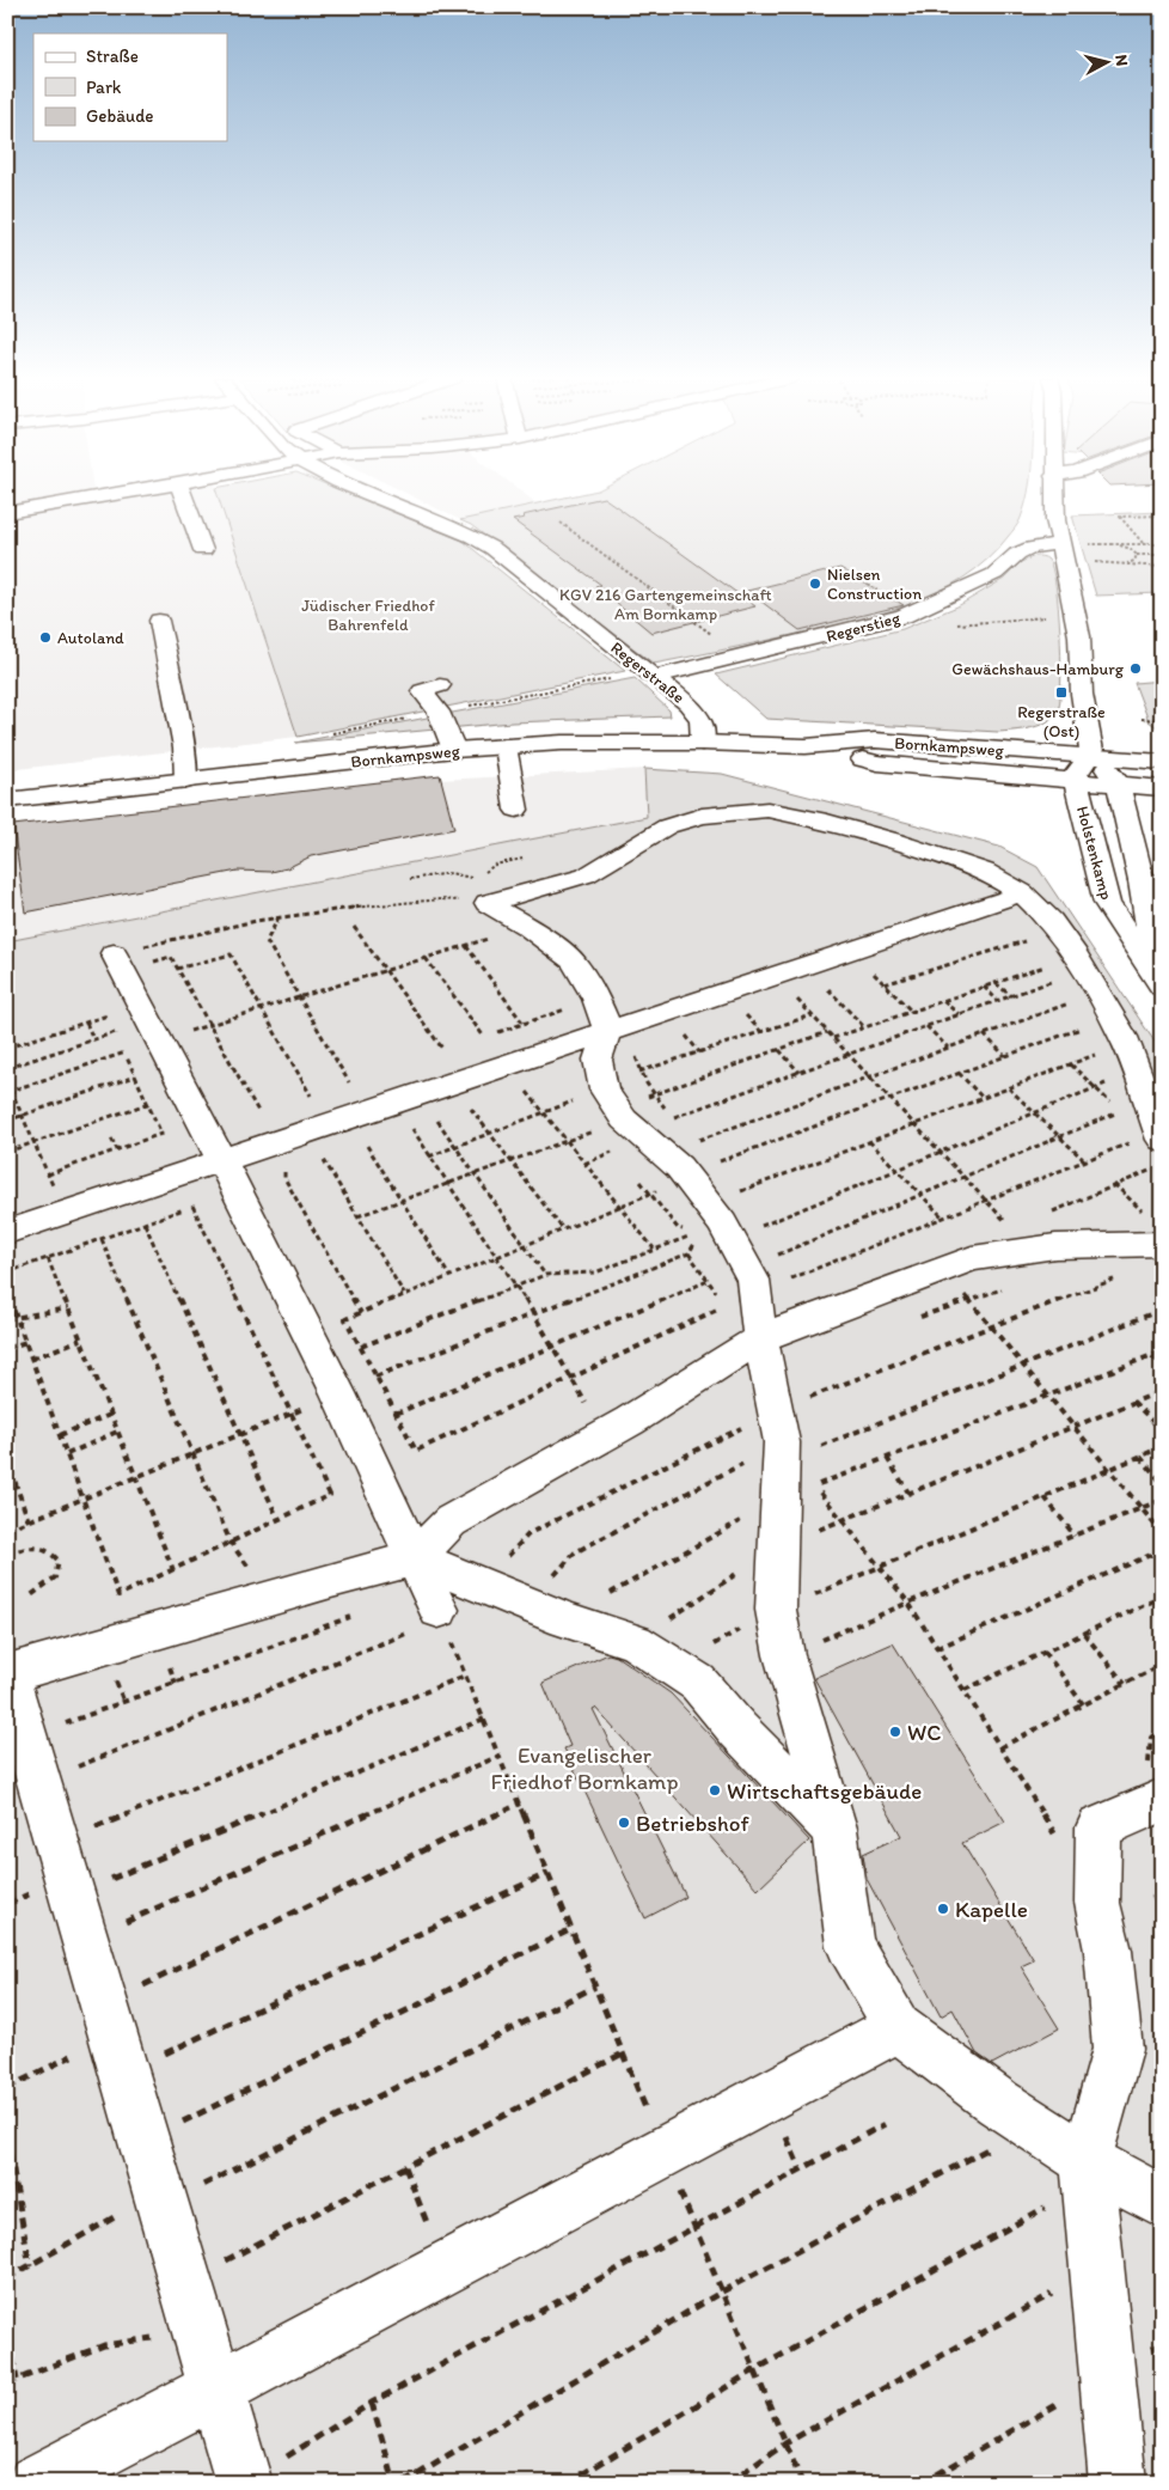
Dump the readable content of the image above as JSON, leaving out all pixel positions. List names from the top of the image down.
{
  "streets": {
    "street": [
      "Regerstieg",
      "Regerstraße",
      "Bornkampsweg",
      "Holstenkamp"
    ]
  },
  "crossings": [
    ["Regerstieg", "Regerstraße"],
    ["Regerstraße", "Bornkampsweg"],
    ["Bornkampsweg", "Holstenkamp"]
  ],
  "parks": ["KGV 216 Gartengemeinschaft Am Bornkamp", "Jüdischer Friedhof Bahrenfeld", "Evangelischer Friedhof Bornkamp"],
  "places": {
    "other": [
      "Nielsen Construction",
      "Autoland",
      "Gewächshaus-Hamburg",
      "WC",
      "Wirtschaftsgebäude",
      "Betriebshof",
      "Kapelle"
    ],
    "transit": ["Regerstraße (Ost)"]
  },
  "legend": ["Straße", "Park", "Gebäude"],
  "north": "right"
}
